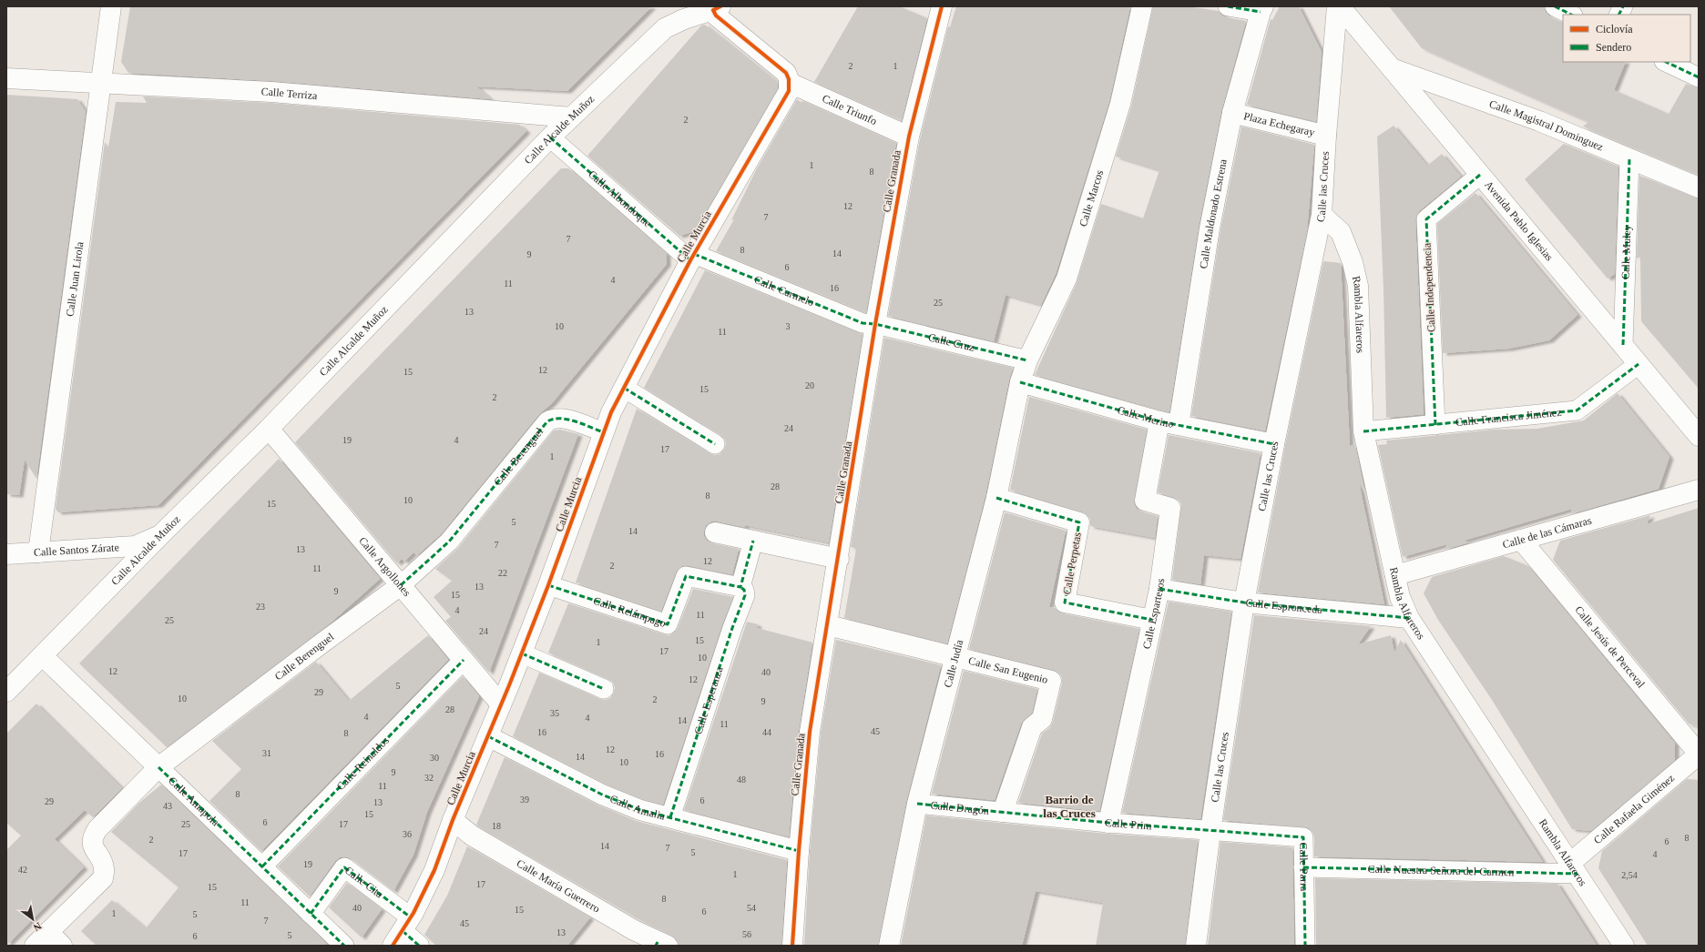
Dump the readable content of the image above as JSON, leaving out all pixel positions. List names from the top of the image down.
{
  "streets": {
    "street": [
      "Calle Terriza",
      "Calle Triunfo",
      "Plaza Echegaray",
      "Calle Magistral Dominguez",
      "Calle Alcalde Muñoz",
      "Calle Granada",
      "Calle las Cruces",
      "Calle Marcos",
      "Calle Albondoque",
      "Calle Maldonado Estrena",
      "Avenida Pablo Iglesias",
      "Calle Murcia",
      "Calle Muley",
      "Calle Juan Lirola",
      "Calle Independencia",
      "Calle Carmelo",
      "Rambla Alfareros",
      "Calle Cruz",
      "Calle Merino",
      "Calle Francisca Jiménez",
      "Calle Berenguel",
      "Calle de las Cámaras",
      "Calle Santos Zárate",
      "Calle Perpetas",
      "Calle Argollones",
      "Calle Espronceda",
      "Calle Relámpago",
      "Calle Esparteros",
      "Calle Jesús de Perceval",
      "Calle Judía",
      "Calle San Eugenio",
      "Calle Esperanza",
      "Calle Reinaldos",
      "Calle Amapola",
      "Calle Amalia",
      "Calle Dragón",
      "Calle Rafaela Giménez",
      "Calle Prim",
      "Calle Parra",
      "Calle Nuestra Señora del Carmen",
      "Calle Cita",
      "Calle María Guerrero"
    ]
  },
  "crossings": [
    ["Calle Terriza", "Calle Alcalde Muñoz"],
    ["Calle Terriza", "Calle Juan Lirola"],
    ["Calle Triunfo", "Calle Granada"],
    ["Calle Triunfo", "Calle Murcia"],
    ["Plaza Echegaray", "Calle las Cruces"],
    ["Plaza Echegaray", "Calle Maldonado Estrena"],
    ["Calle Magistral Dominguez", "Avenida Pablo Iglesias"],
    ["Calle Magistral Dominguez", "Calle Muley"],
    ["Calle Alcalde Muñoz", "Calle Albondoque"],
    ["Calle Alcalde Muñoz", "Calle Santos Zárate"],
    ["Calle Alcalde Muñoz", "Calle Argollones"],
    ["Calle Alcalde Muñoz", "Calle Amapola"],
    ["Calle Granada", "Calle Carmelo"],
    ["Calle Granada", "Calle Cruz"],
    ["Calle Granada", "Calle San Eugenio"],
    ["Calle Granada", "Calle Amalia"],
    ["Calle las Cruces", "Avenida Pablo Iglesias"],
    ["Calle las Cruces", "Rambla Alfareros"],
    ["Calle las Cruces", "Calle Merino"],
    ["Calle las Cruces", "Calle Espronceda"],
    ["Calle las Cruces", "Calle Prim"],
    ["Calle las Cruces", "Calle Parra"],
    ["Calle Marcos", "Calle Cruz"],
    ["Calle Marcos", "Calle Merino"],
    ["Calle Marcos", "Calle Judía"],
    ["Calle Albondoque", "Calle Murcia"],
    ["Calle Albondoque", "Calle Carmelo"],
    ["Calle Maldonado Estrena", "Calle Merino"],
    ["Calle Maldonado Estrena", "Calle Esparteros"],
    ["Avenida Pablo Iglesias", "Calle Muley"],
    ["Avenida Pablo Iglesias", "Calle Independencia"],
    ["Avenida Pablo Iglesias", "Calle Francisca Jiménez"],
    ["Calle Murcia", "Calle Carmelo"],
    ["Calle Murcia", "Calle Berenguel"],
    ["Calle Murcia", "Calle Argollones"],
    ["Calle Murcia", "Calle Relámpago"],
    ["Calle Murcia", "Calle Amalia"],
    ["Calle Murcia", "Calle Cita"],
    ["Calle Murcia", "Calle María Guerrero"],
    ["Calle Juan Lirola", "Calle Santos Zárate"],
    ["Calle Independencia", "Calle Francisca Jiménez"],
    ["Calle Carmelo", "Calle Cruz"],
    ["Rambla Alfareros", "Calle Francisca Jiménez"],
    ["Rambla Alfareros", "Calle de las Cámaras"],
    ["Rambla Alfareros", "Calle Espronceda"],
    ["Rambla Alfareros", "Calle Rafaela Giménez"],
    ["Rambla Alfareros", "Calle Nuestra Señora del Carmen"],
    ["Calle Merino", "Calle Esparteros"],
    ["Calle Merino", "Calle Judía"],
    ["Calle Berenguel", "Calle Argollones"],
    ["Calle Berenguel", "Calle Amapola"],
    ["Calle de las Cámaras", "Calle Jesús de Perceval"],
    ["Calle Perpetas", "Calle Esparteros"],
    ["Calle Perpetas", "Calle Judía"],
    ["Calle Argollones", "Calle Reinaldos"],
    ["Calle Espronceda", "Calle Esparteros"],
    ["Calle Relámpago", "Calle Esperanza"],
    ["Calle Esparteros", "Calle Prim"],
    ["Calle Jesús de Perceval", "Calle Rafaela Giménez"],
    ["Calle Judía", "Calle San Eugenio"],
    ["Calle Judía", "Calle Dragón"],
    ["Calle San Eugenio", "Calle Dragón"],
    ["Calle San Eugenio", "Calle Prim"],
    ["Calle Esperanza", "Calle Amalia"],
    ["Calle Reinaldos", "Calle Amapola"],
    ["Calle Amapola", "Calle Cita"],
    ["Calle Dragón", "Calle Prim"],
    ["Calle Rafaela Giménez", "Calle Nuestra Señora del Carmen"],
    ["Calle Prim", "Calle Parra"],
    ["Calle Parra", "Calle Nuestra Señora del Carmen"]
  ],
  "districts": ["Barrio de las Cruces"],
  "house_numbers": [
    "2",
    "1",
    "2",
    "1",
    "8",
    "12",
    "7",
    "7",
    "8",
    "14",
    "9",
    "6",
    "4",
    "11",
    "16",
    "25",
    "13",
    "10",
    "3",
    "11",
    "12",
    "15",
    "20",
    "15",
    "2",
    "24",
    "19",
    "4",
    "17",
    "1",
    "28",
    "8",
    "10",
    "15",
    "5",
    "14",
    "7",
    "13",
    "12",
    "2",
    "11",
    "22",
    "13",
    "9",
    "15",
    "23",
    "4",
    "11",
    "25",
    "24",
    "15",
    "1",
    "17",
    "10",
    "12",
    "40",
    "12",
    "5",
    "29",
    "10",
    "2",
    "9",
    "28",
    "35",
    "4",
    "4",
    "14",
    "11",
    "45",
    "16",
    "44",
    "8",
    "12",
    "31",
    "16",
    "14",
    "30",
    "10",
    "9",
    "32",
    "48",
    "11",
    "8",
    "39",
    "6",
    "29",
    "13",
    "43",
    "15",
    "6",
    "25",
    "17",
    "18",
    "36",
    "8",
    "2",
    "6",
    "14",
    "7",
    "5",
    "17",
    "4",
    "19",
    "42",
    "1",
    "2,54",
    "17",
    "15",
    "8",
    "11",
    "40",
    "54",
    "15",
    "6",
    "1",
    "5",
    "7",
    "45",
    "13",
    "56",
    "5",
    "6"
  ],
  "legend": ["Ciclovía", "Sendero"],
  "north": "bottom right"
}
